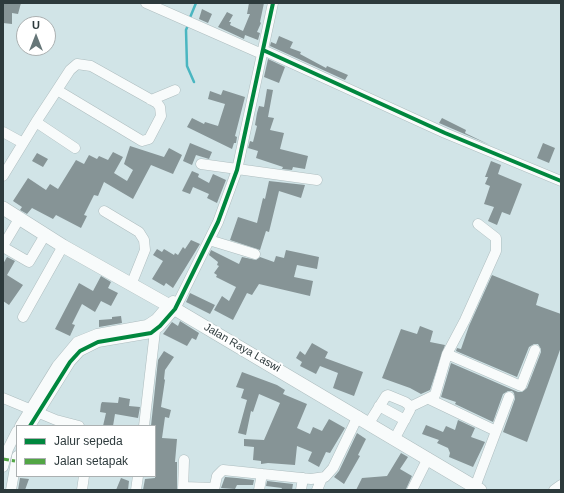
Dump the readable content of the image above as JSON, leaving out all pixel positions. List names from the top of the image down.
{
  "streets": {
    "main road": ["Jalan Raya Laswi"]
  },
  "legend": ["Jalur sepeda", "Jalan setapak"],
  "north": "top"
}
